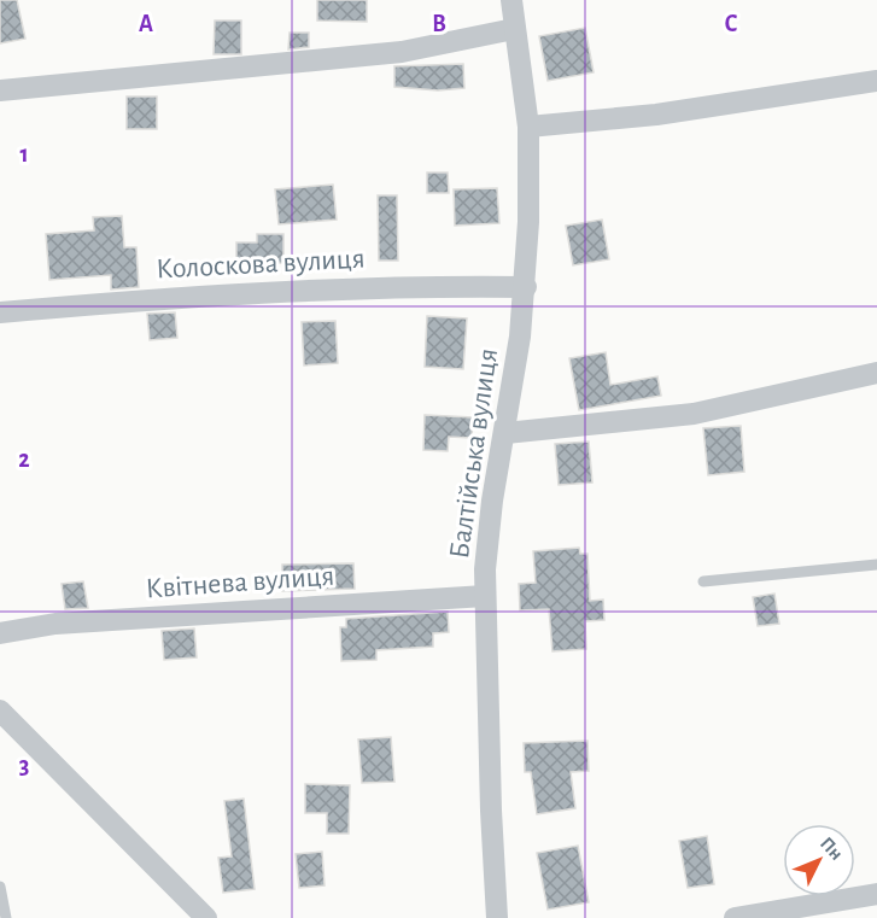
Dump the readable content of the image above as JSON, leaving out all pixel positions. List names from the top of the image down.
{
  "streets": {
    "street": ["Колоскова вулиця", "Балтійська вулиця", "Квітнева вулиця"]
  },
  "crossings": [
    ["Колоскова вулиця", "Балтійська вулиця"],
    ["Балтійська вулиця", "Квітнева вулиця"]
  ],
  "north": "top right",
  "grid": {
    "columns": ["A", "B", "C"],
    "rows": ["1", "2", "3"]
  }
}
